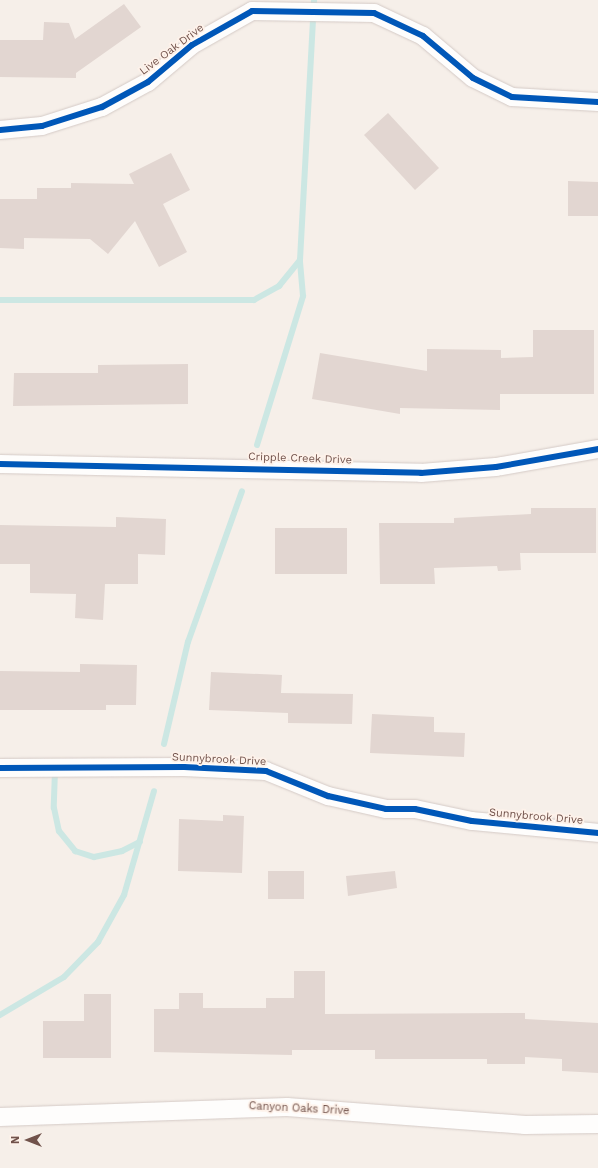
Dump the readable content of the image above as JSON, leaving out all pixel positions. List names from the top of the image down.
{
  "streets": {
    "street": [
      "Live Oak Drive",
      "Cripple Creek Drive",
      "Sunnybrook Drive",
      "Canyon Oaks Drive"
    ]
  },
  "north": "left"
}
